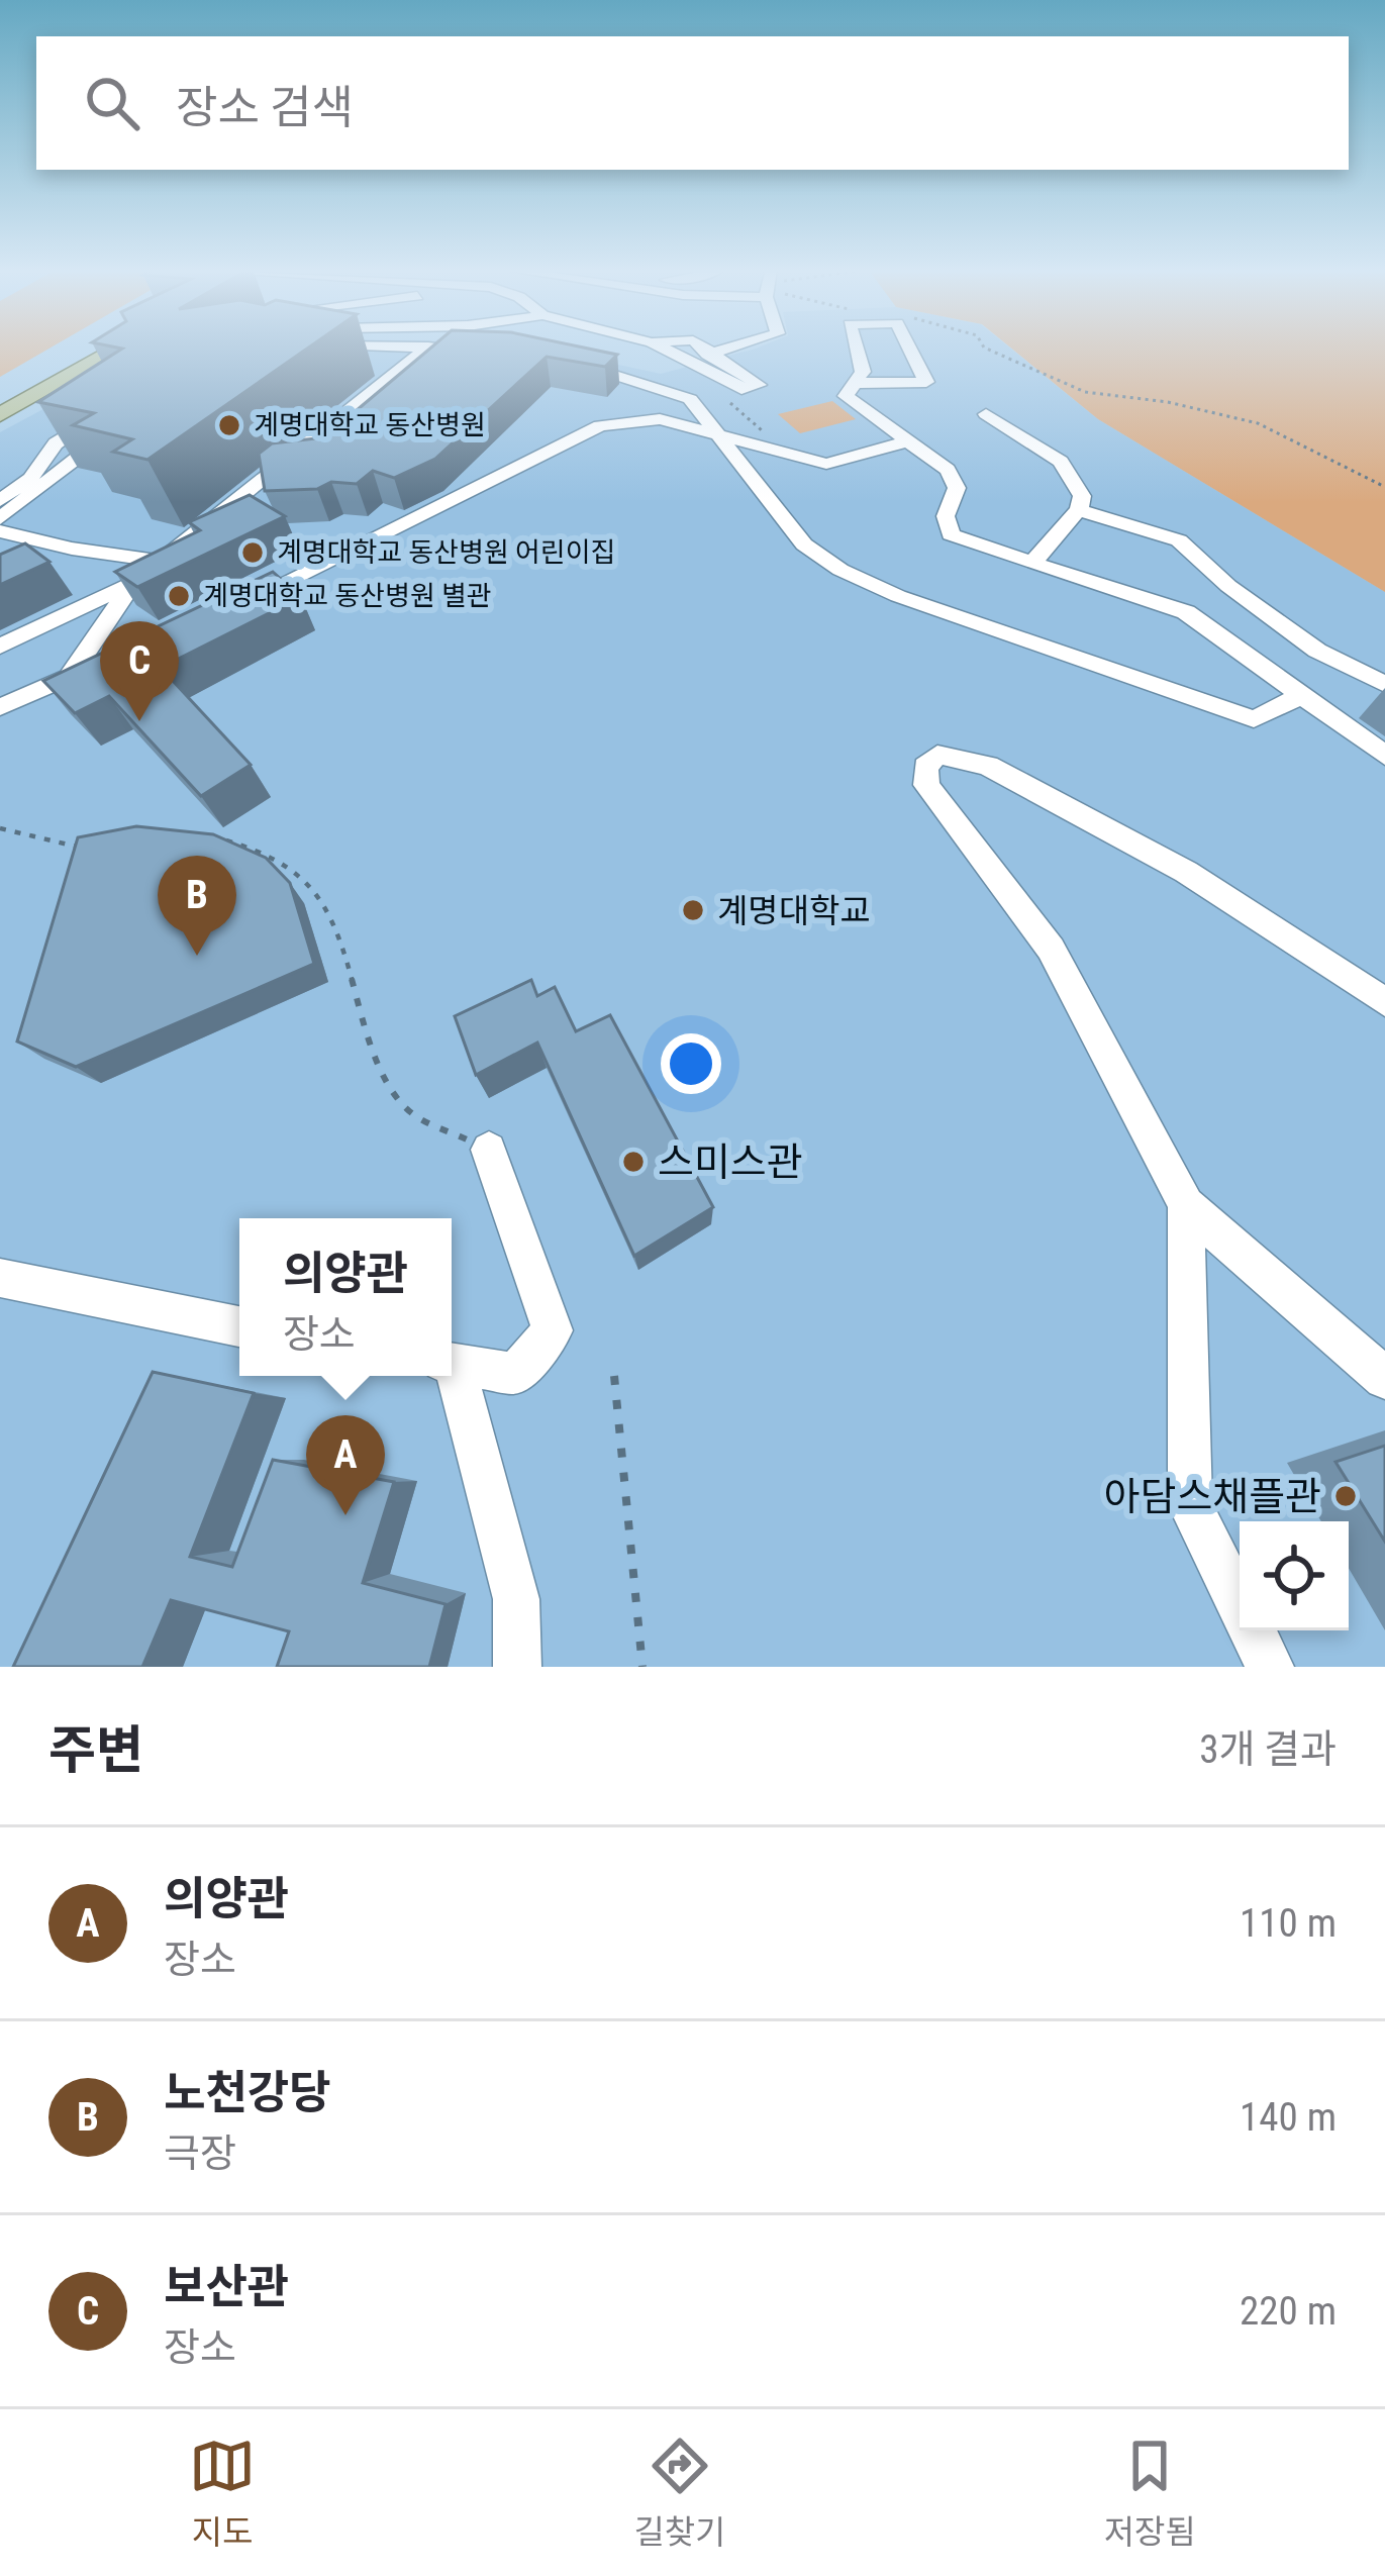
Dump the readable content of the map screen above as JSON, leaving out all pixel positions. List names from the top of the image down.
{
  "places": [
    "계명대학교 동산병원",
    "계명대학교 동산병원 어린이집",
    "계명대학교 동산병원 별관",
    "계명대학교",
    "스미스관",
    "아담스채플관"
  ],
  "page": {
    "search": "장소 검색",
    "pins": ["C", "B", "A"],
    "popup": ["의양관", "장소"],
    "heading": ["주변", "3개 결과"],
    "list": [
      {
        "mark": "A",
        "name": "의양관",
        "note": "장소",
        "value": "110 m"
      },
      {
        "mark": "B",
        "name": "노천강당",
        "note": "극장",
        "value": "140 m"
      },
      {
        "mark": "C",
        "name": "보산관",
        "note": "장소",
        "value": "220 m"
      }
    ],
    "nav": ["지도", "길찾기", "저장됨"]
  }
}
